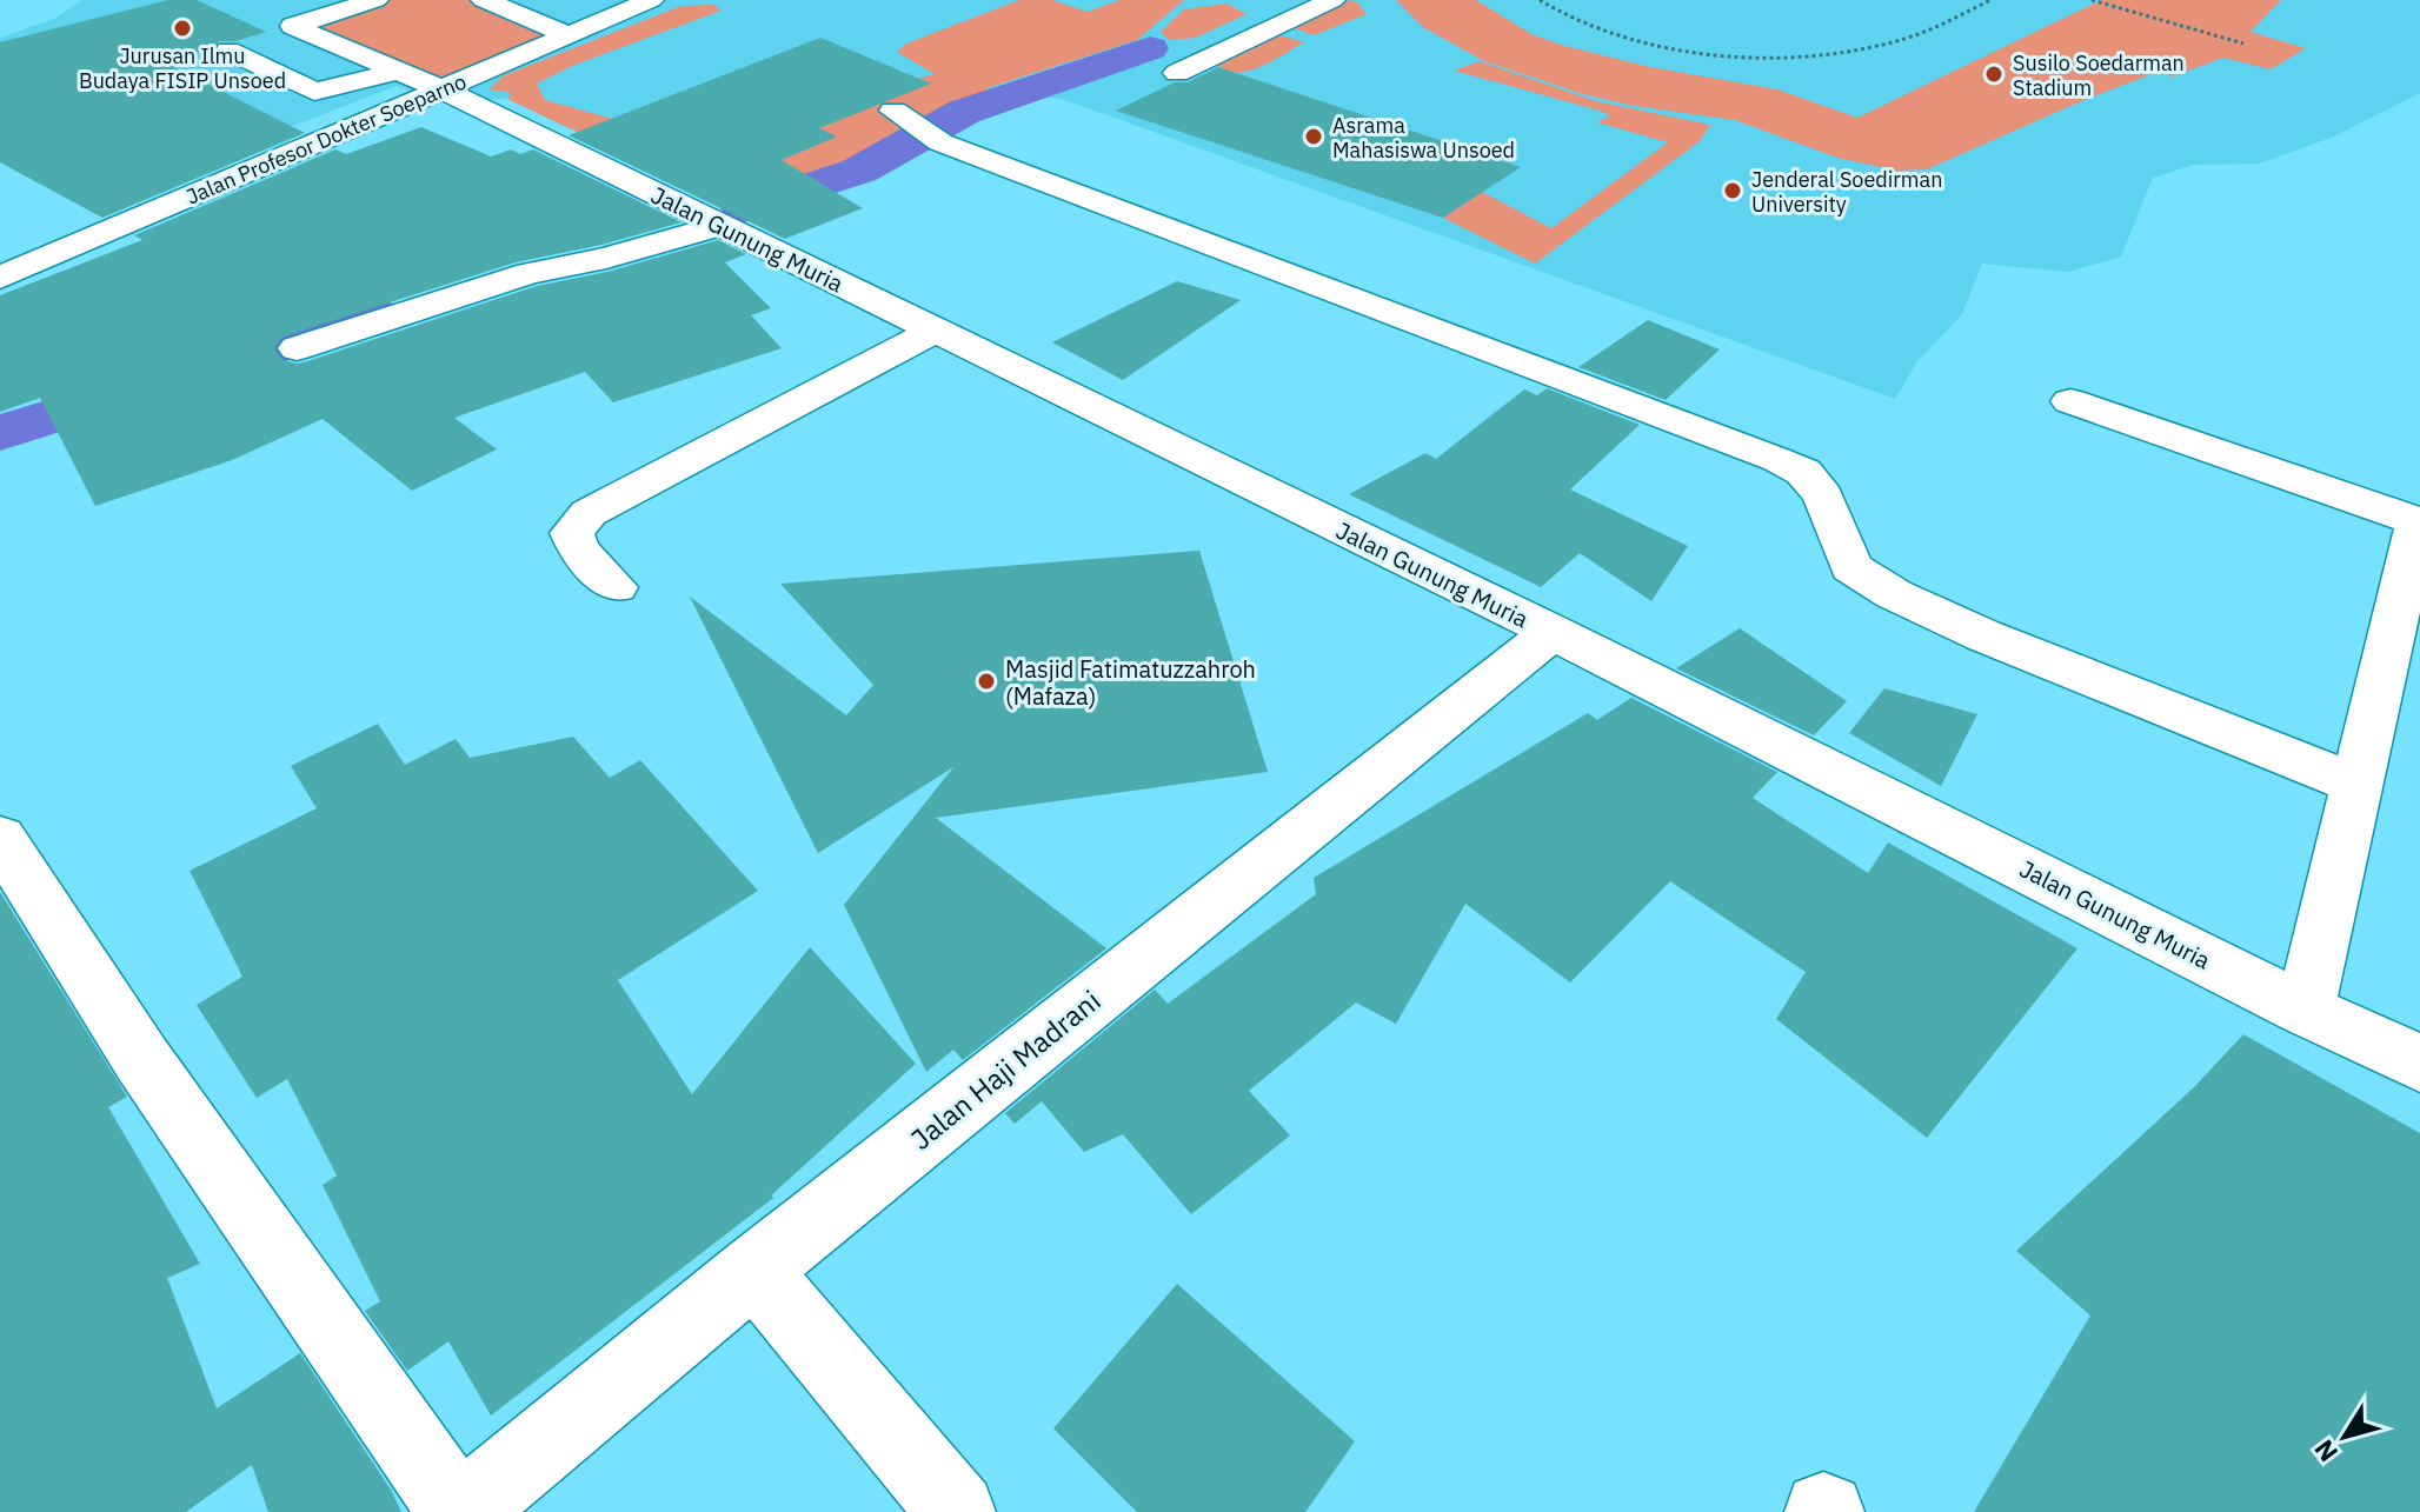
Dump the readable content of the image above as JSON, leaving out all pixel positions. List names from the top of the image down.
{
  "streets": {
    "street": ["Jalan Profesor Dokter Soeparno", "Jalan Gunung Muria", "Jalan Haji Madrani"]
  },
  "crossings": [
    ["Jalan Profesor Dokter Soeparno", "Jalan Gunung Muria"],
    ["Jalan Gunung Muria", "Jalan Haji Madrani"]
  ],
  "places": [
    "Jurusan Ilmu Budaya FISIP Unsoed",
    "Susilo Soedarman Stadium",
    "Asrama Mahasiswa Unsoed",
    "Jenderal Soedirman University",
    "Masjid Fatimatuzzahroh (Mafaza)"
  ],
  "north": "bottom left"
}
